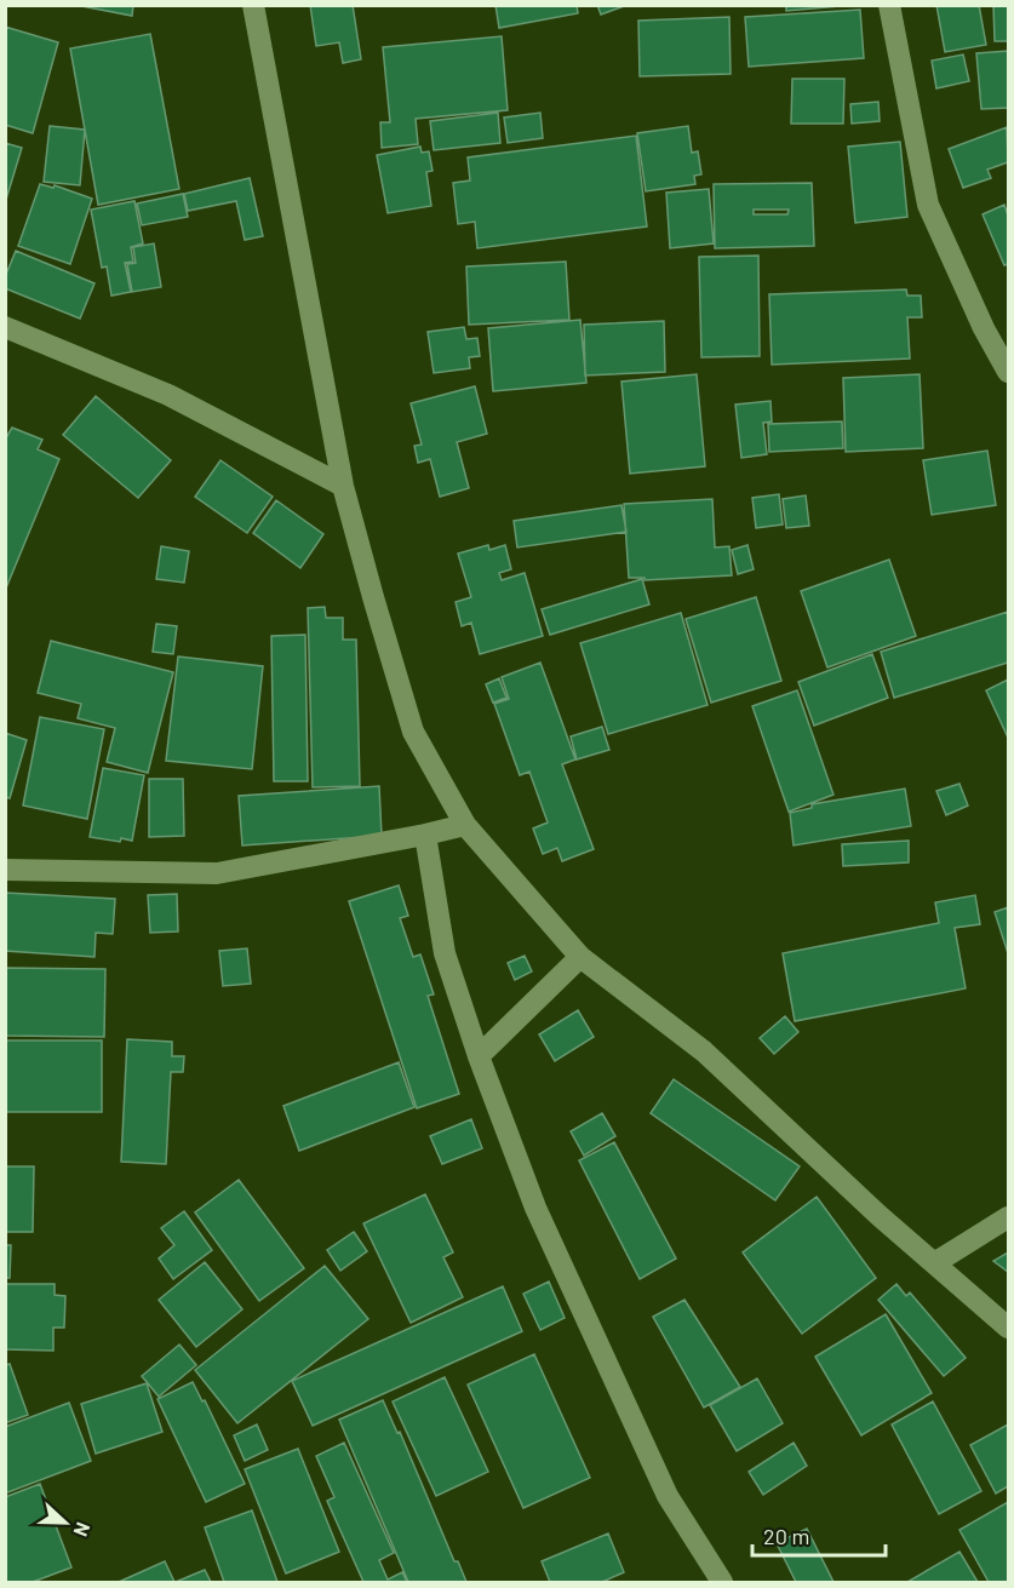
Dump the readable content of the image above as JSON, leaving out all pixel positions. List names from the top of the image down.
{
  "scale_bar": "20 m",
  "north": "right"
}
